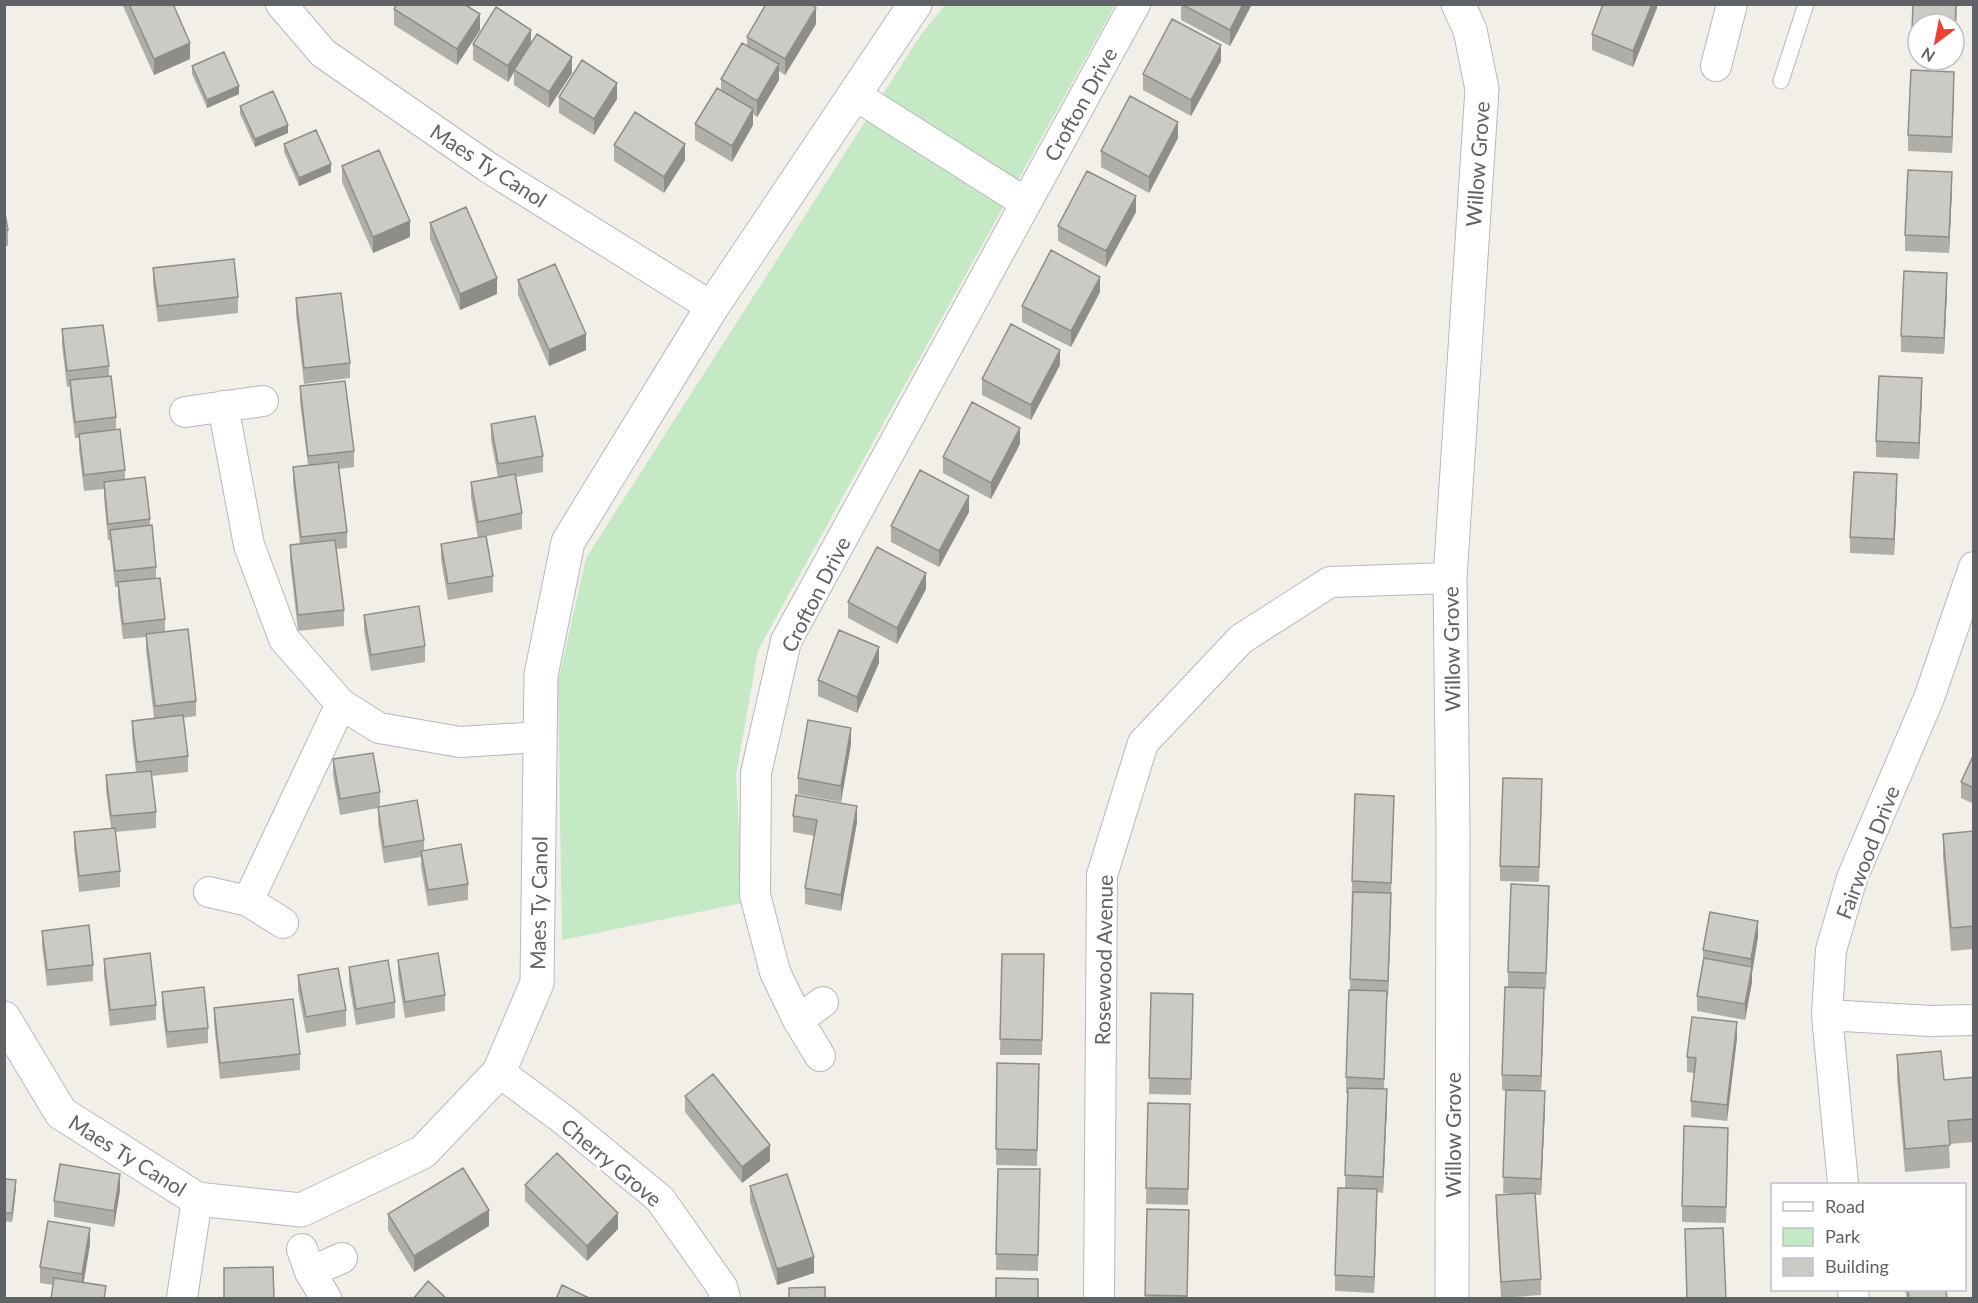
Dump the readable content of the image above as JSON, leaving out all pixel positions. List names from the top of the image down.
{
  "streets": {
    "street": [
      "Crofton Drive",
      "Willow Grove",
      "Maes Ty Canol",
      "Fairwood Drive",
      "Rosewood Avenue",
      "Cherry Grove"
    ]
  },
  "crossings": [
    ["Willow Grove", "Rosewood Avenue"],
    ["Maes Ty Canol", "Cherry Grove"]
  ],
  "legend": ["Road", "Park", "Building"],
  "north": "bottom left"
}
